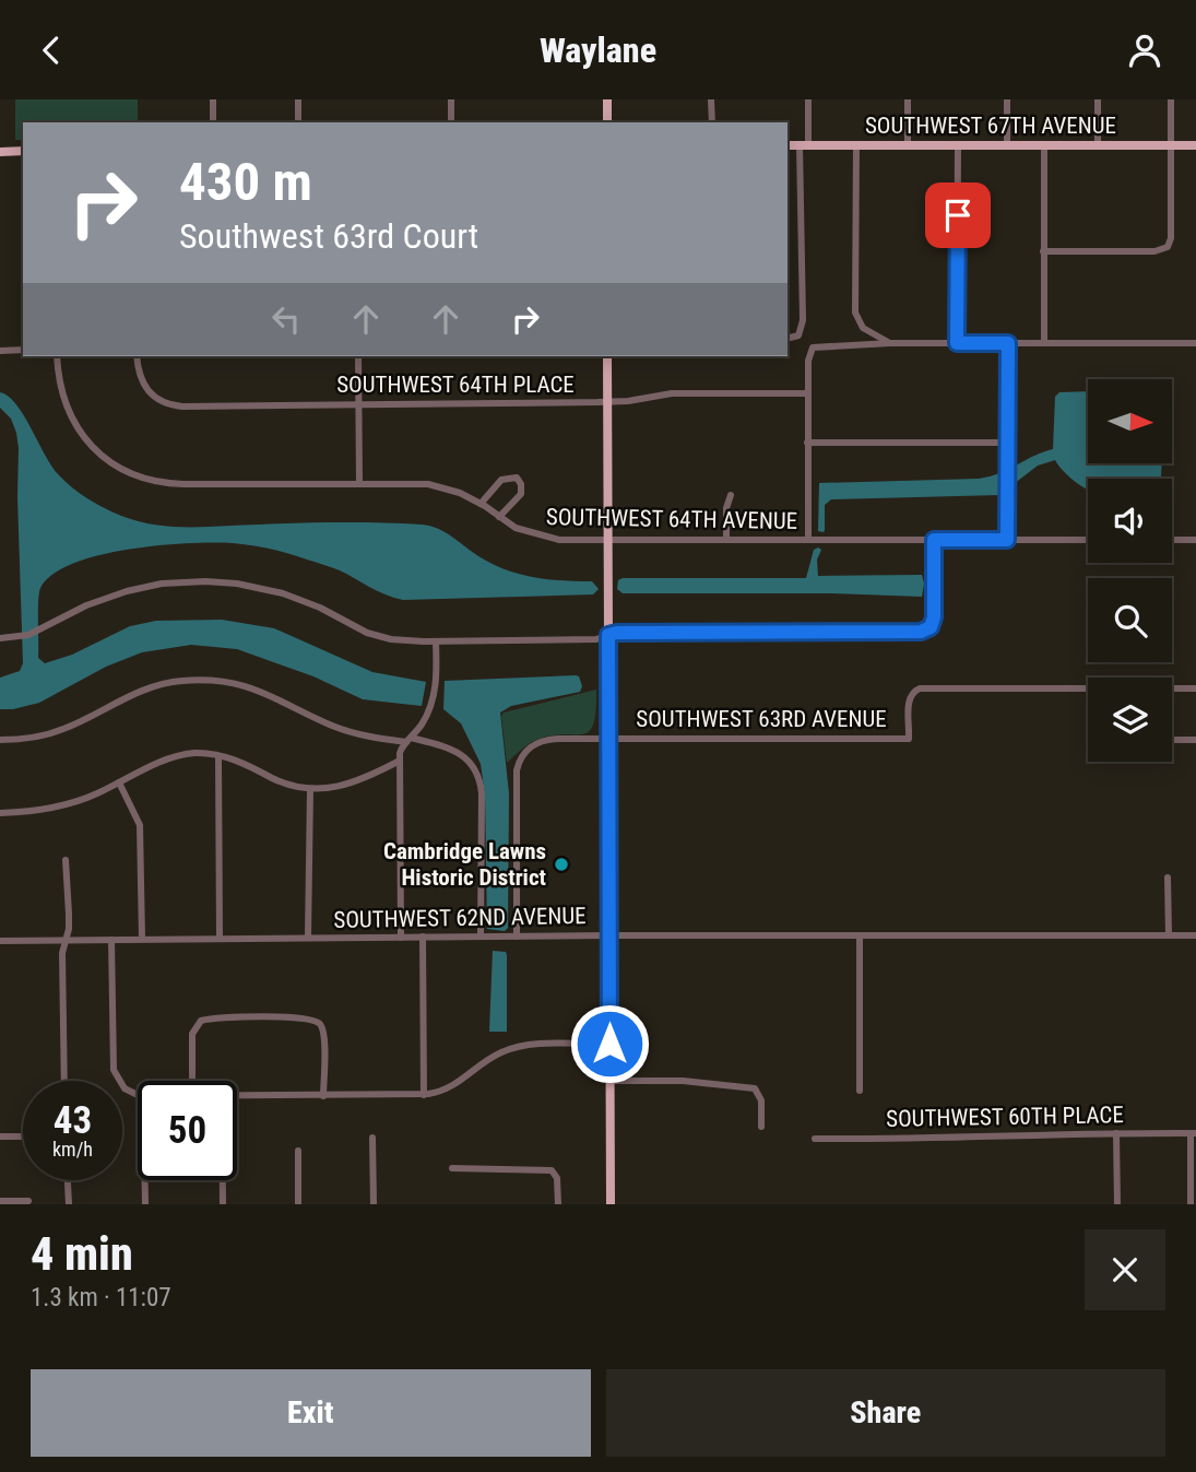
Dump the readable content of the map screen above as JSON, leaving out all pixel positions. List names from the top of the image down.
{
  "streets": {
    "main road": ["SOUTHWEST 67TH AVENUE"],
    "street": [
      "SOUTHWEST 64TH PLACE",
      "SOUTHWEST 64TH AVENUE",
      "SOUTHWEST 63RD AVENUE",
      "SOUTHWEST 62ND AVENUE",
      "SOUTHWEST 60TH PLACE"
    ]
  },
  "crossings": [
    ["SOUTHWEST 63RD AVENUE", "SOUTHWEST 62ND AVENUE"]
  ],
  "places": ["Cambridge Lawns Historic District"],
  "north": "right",
  "page": {
    "header": "Waylane",
    "turn": ["430 m", "Southwest 63rd Court"],
    "speed": "43 km/h",
    "limit": "50",
    "heading": ["4 min", "1.3 km · 11:07"],
    "buttons": ["Exit", "Share"]
  }
}
